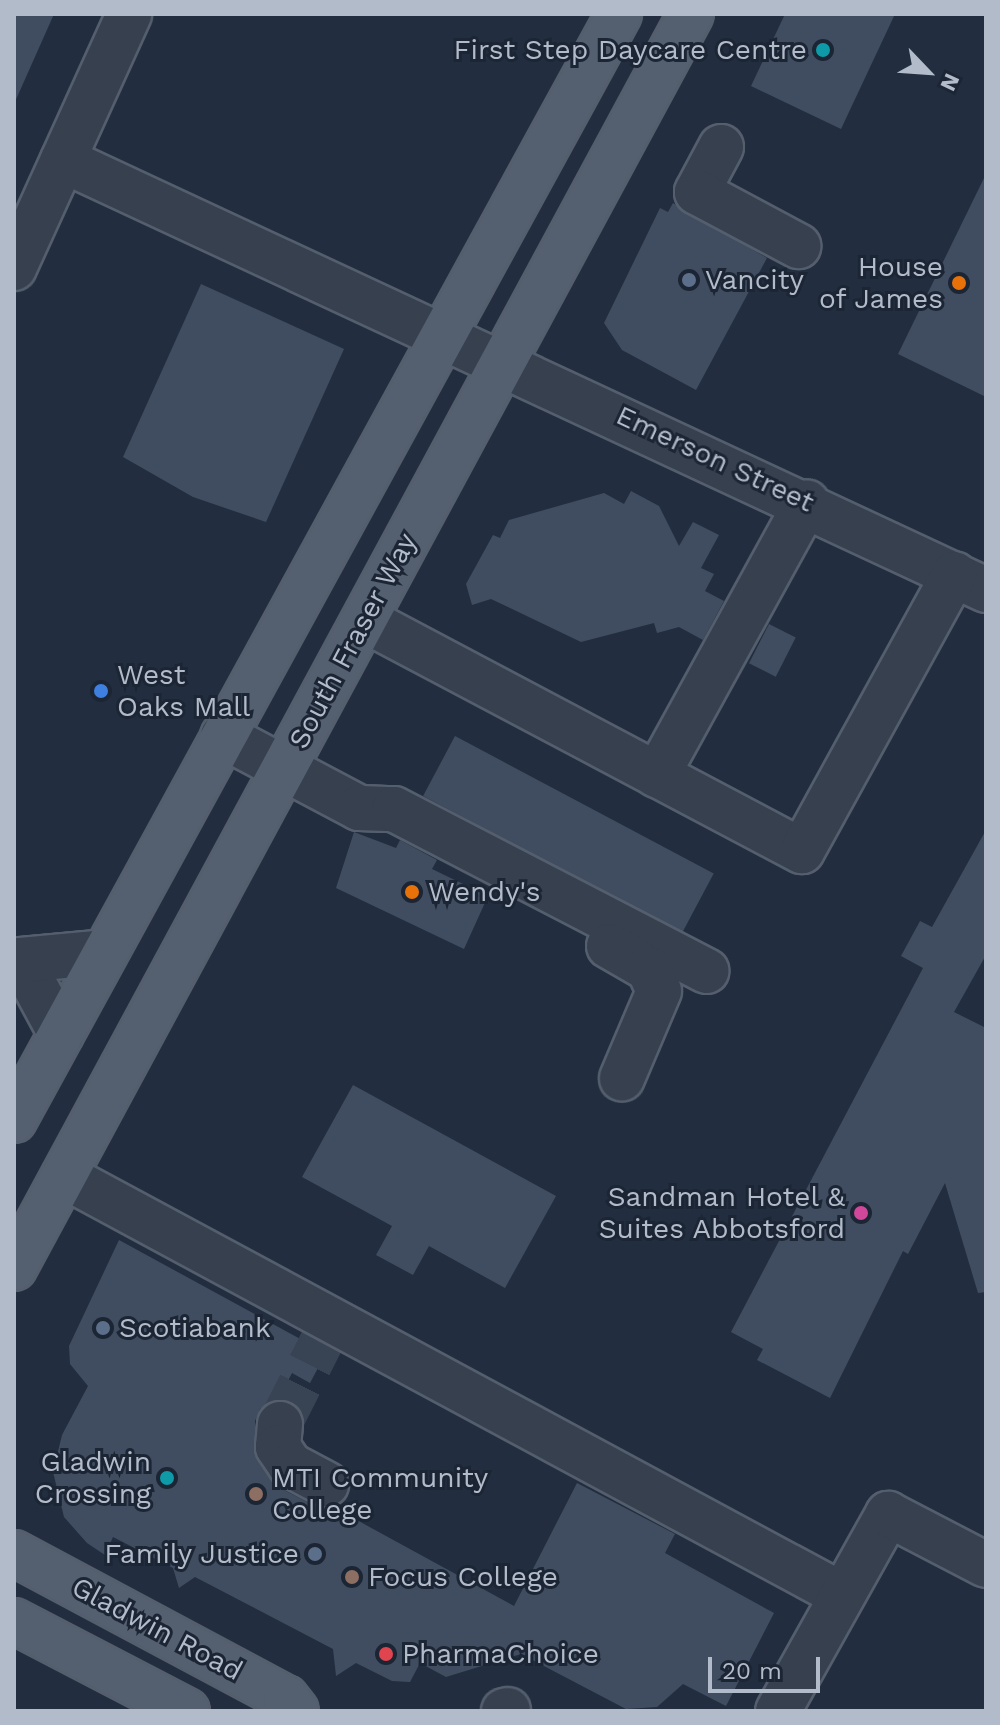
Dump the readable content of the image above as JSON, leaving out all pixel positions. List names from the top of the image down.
{
  "streets": {
    "main road": ["South Fraser Way", "Gladwin Road"],
    "street": ["Emerson Street"]
  },
  "crossings": [
    ["Emerson Street", "South Fraser Way"]
  ],
  "places": [
    "First Step Daycare Centre",
    "Vancity",
    "House of James",
    "West Oaks Mall",
    "Wendy's",
    "Sandman Hotel & Suites Abbotsford",
    "Scotiabank",
    "Gladwin Crossing",
    "MTI Community College",
    "Family Justice",
    "Focus College",
    "PharmaChoice"
  ],
  "scale_bar": "20 m",
  "north": "bottom right"
}
